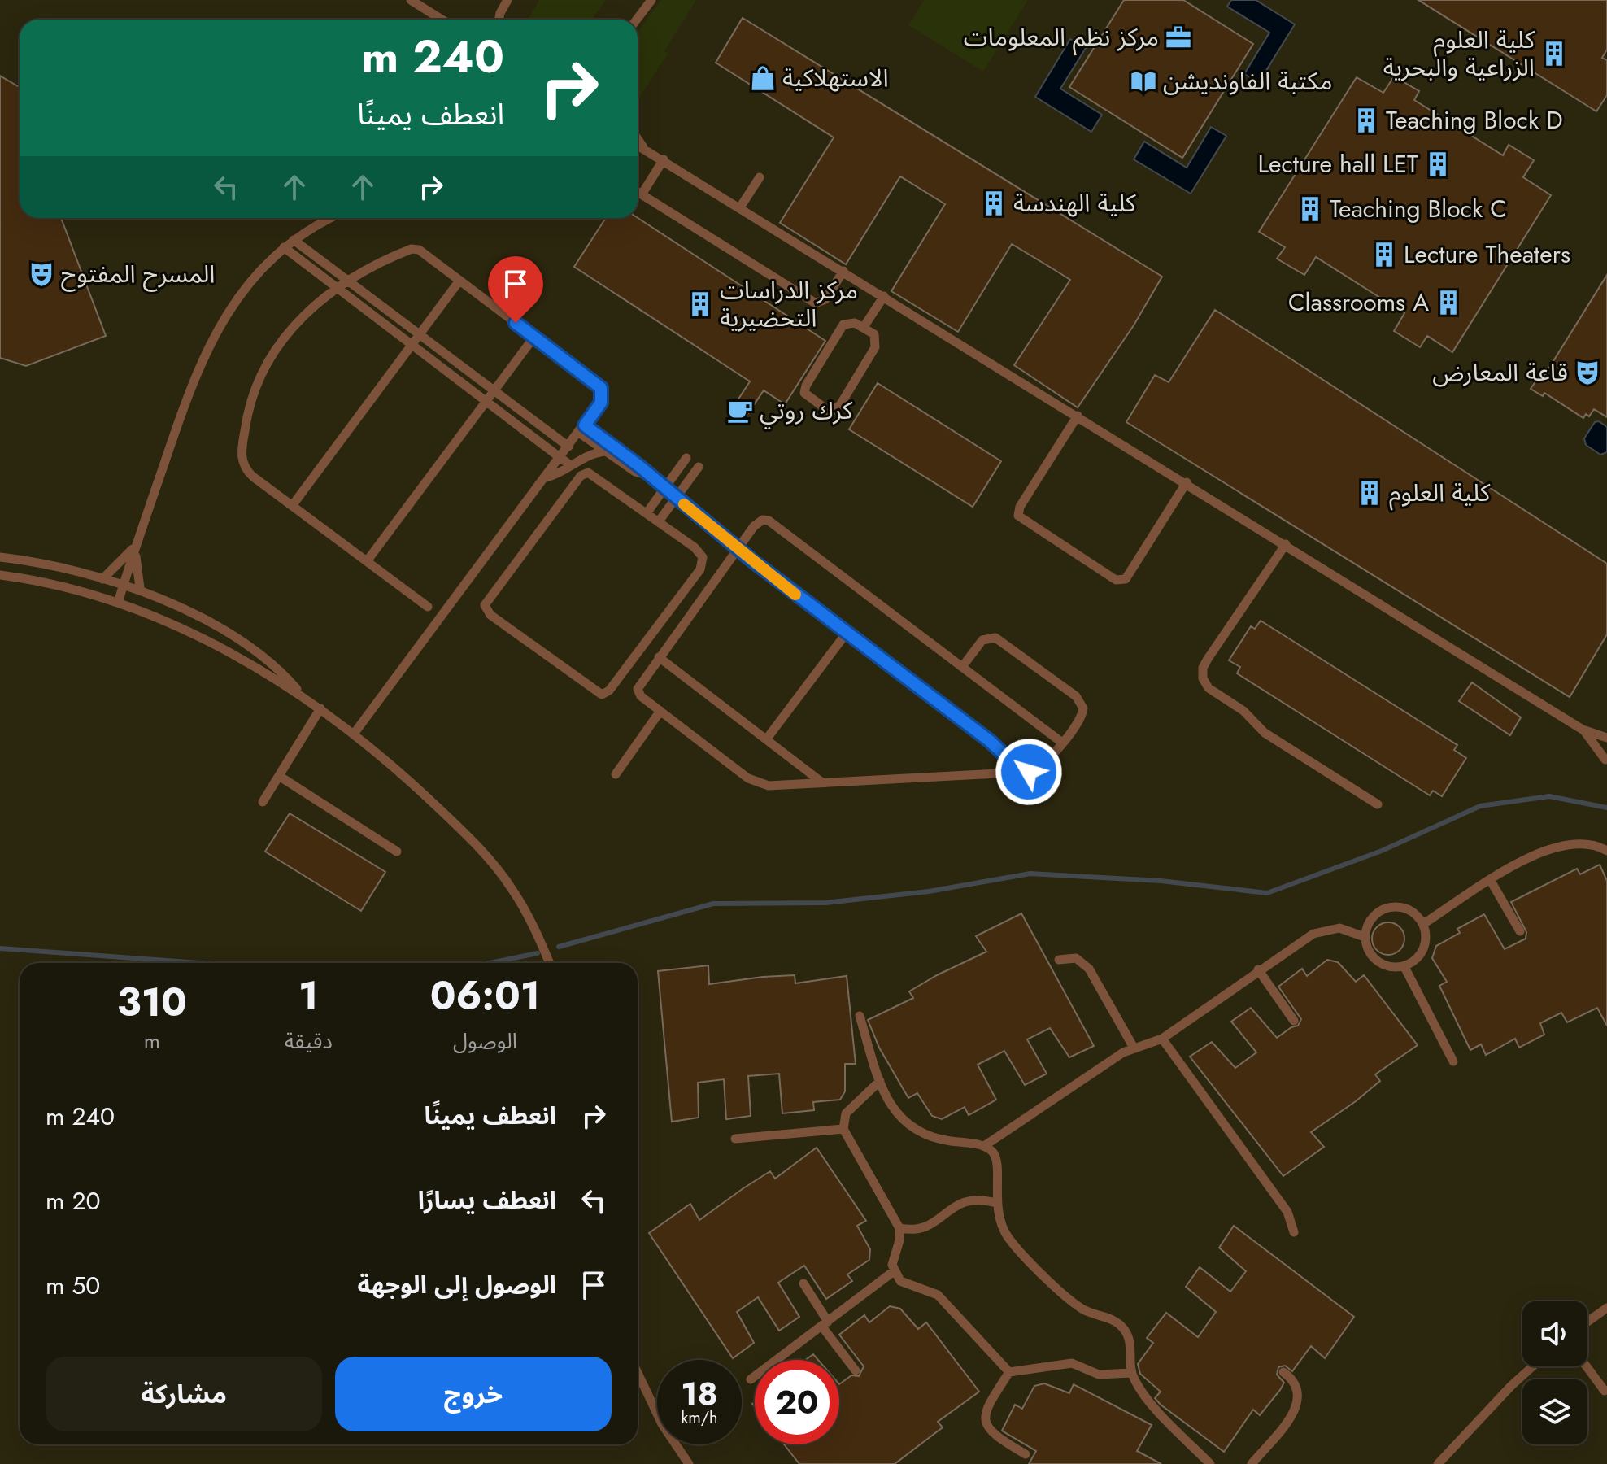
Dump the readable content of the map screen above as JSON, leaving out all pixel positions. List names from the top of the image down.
{
  "places": {
    "office": ["مركز نظم المعلومات"],
    "building": [
      "كلية العلوم الزراعية والبحرية",
      "Teaching Block D",
      "Lecture hall LET",
      "كلية الهندسة",
      "Teaching Block C",
      "Lecture Theaters",
      "Classrooms A",
      "مركز الدراسات التحضيرية",
      "كلية العلوم"
    ],
    "shop": ["الاستهلاكية"],
    "library": ["مكتبة الفاونديشن"],
    "theatre": ["المسرح المفتوح", "قاعة المعارض"],
    "cafe": ["كرك روتي"]
  },
  "page": {
    "turn": ["240 m", "انعطف يمينًا"],
    "eta": [
      "06:01",
      "الوصول",
      "1",
      "دقيقة",
      "310",
      "m"
    ],
    "list": [
      {
        "name": "انعطف يمينًا",
        "value": "240 m"
      },
      {
        "name": "انعطف يسارًا",
        "value": "20 m"
      },
      {
        "name": "الوصول إلى الوجهة",
        "value": "50 m"
      }
    ],
    "buttons": ["خروج", "مشاركة"],
    "speed": "18 km/h",
    "limit": "20"
  }
}
